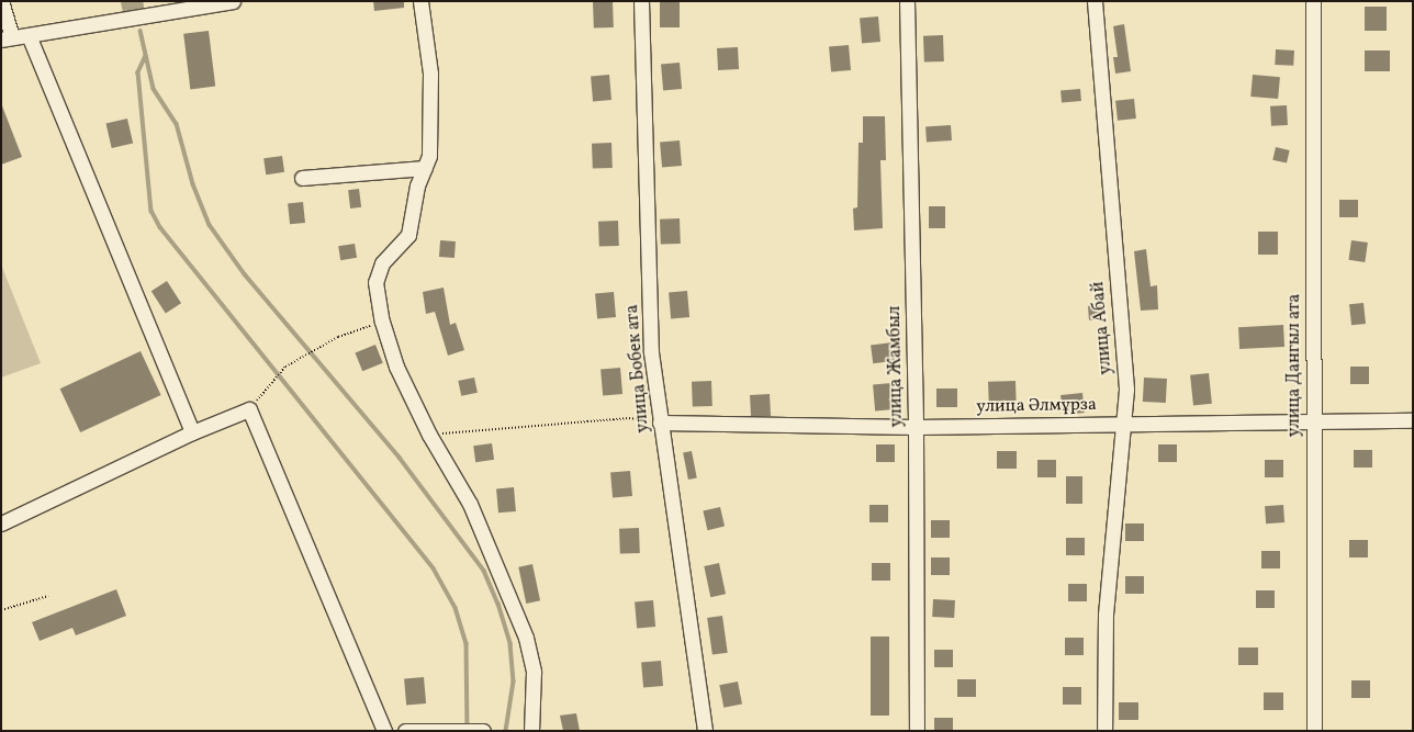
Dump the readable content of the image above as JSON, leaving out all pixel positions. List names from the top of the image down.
{
  "streets": {
    "street": [
      "улица Абай",
      "улица Дангыл ата",
      "улица Жамбыл",
      "улица Бобек ата",
      "улица Әлмұрза"
    ]
  },
  "crossings": [
    ["улица Абай", "улица Әлмұрза"],
    ["улица Дангыл ата", "улица Әлмұрза"],
    ["улица Жамбыл", "улица Әлмұрза"],
    ["улица Бобек ата", "улица Әлмұрза"]
  ]
}
